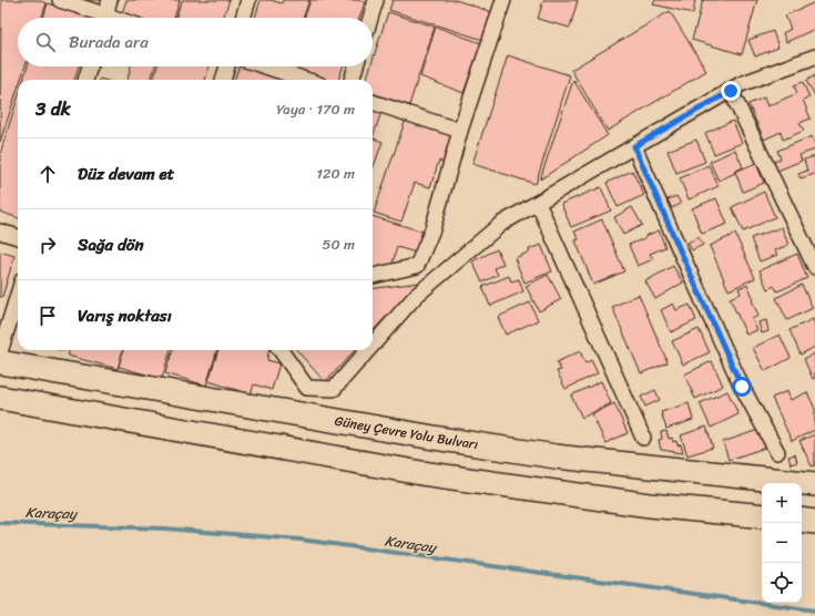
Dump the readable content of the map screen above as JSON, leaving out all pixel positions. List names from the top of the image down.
{
  "streets": {
    "highway": ["Güney Çevre Yolu Bulvarı"]
  },
  "water": ["Karaçay"],
  "page": {
    "search": "Burada ara",
    "heading": ["3 dk", "Yaya · 170 m"],
    "list": [
      ["Düz devam et", "120 m"],
      ["Sağa dön", "50 m"],
      "Varış noktası"
    ],
    "map_buttons": ["+", "−"]
  }
}
